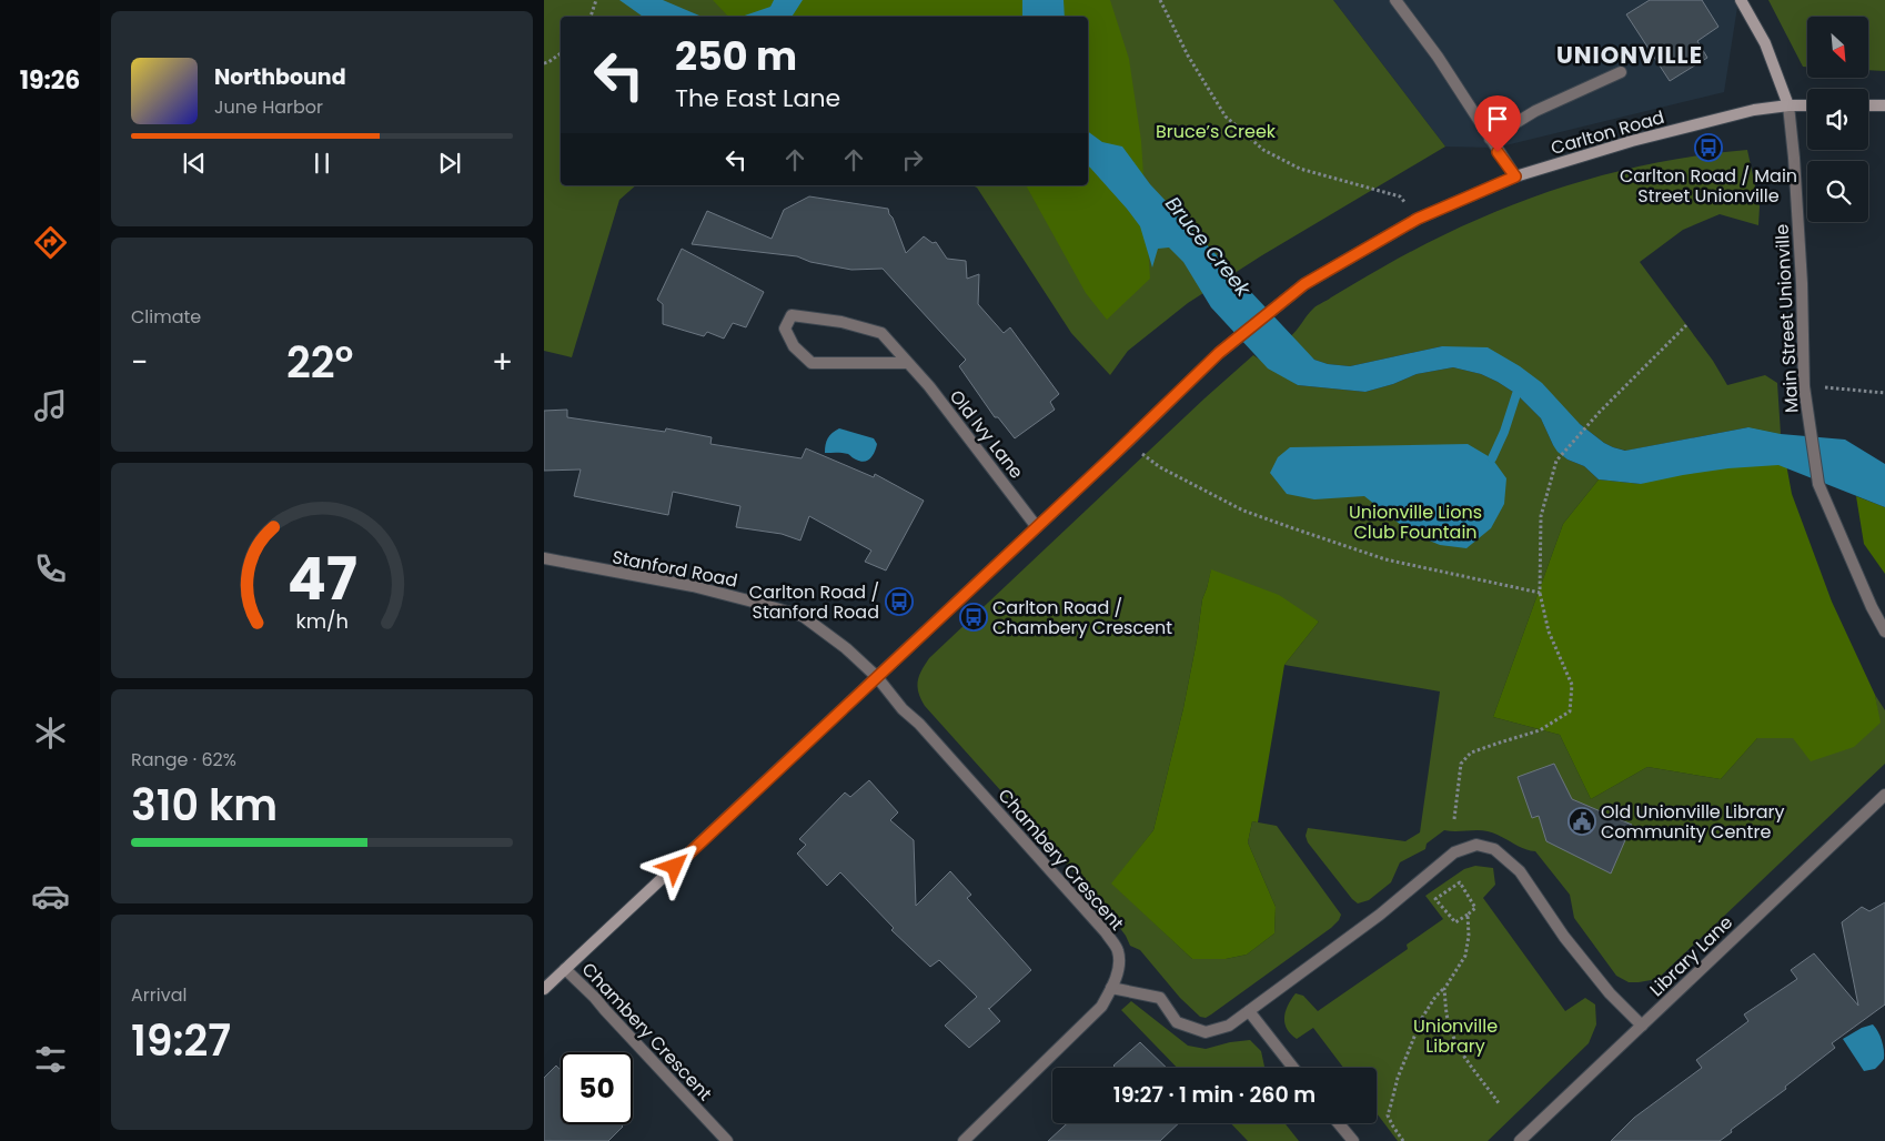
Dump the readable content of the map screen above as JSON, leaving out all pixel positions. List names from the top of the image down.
{
  "streets": {
    "main road": ["Carlton Road", "Main Street Unionville"],
    "street": [
      "Old Ivy Lane",
      "Stanford Road",
      "Chambery Crescent",
      "Library Lane"
    ]
  },
  "crossings": [
    ["Carlton Road", "Main Street Unionville"],
    ["Carlton Road", "Old Ivy Lane"],
    ["Carlton Road", "Stanford Road"],
    ["Carlton Road", "Chambery Crescent"],
    ["Stanford Road", "Chambery Crescent"]
  ],
  "districts": ["UNIONVILLE"],
  "water": ["Bruce Creek"],
  "parks": ["Bruce’s Creek", "Unionville Lions Club Fountain", "Unionville Library"],
  "places": {
    "bus stop": ["Carlton Road / Main Street Unionville", "Carlton Road / Stanford Road", "Carlton Road / Chambery Crescent"],
    "public building": ["Old Unionville Library Community Centre"]
  },
  "north": "bottom right",
  "page": {
    "tabs": "19:26",
    "turn": ["250 m", "The East Lane"],
    "song": ["Northbound", "June Harbor"],
    "tile": [
      "Climate",
      ["Range · 62%", "310 km"],
      ["Arrival", "19:27"]
    ],
    "heat": ["−", "22°", "+"],
    "limit": "50",
    "trip": "19:27 · 1 min · 260 m",
    "gauge": ["47", "km/h"]
  }
}
